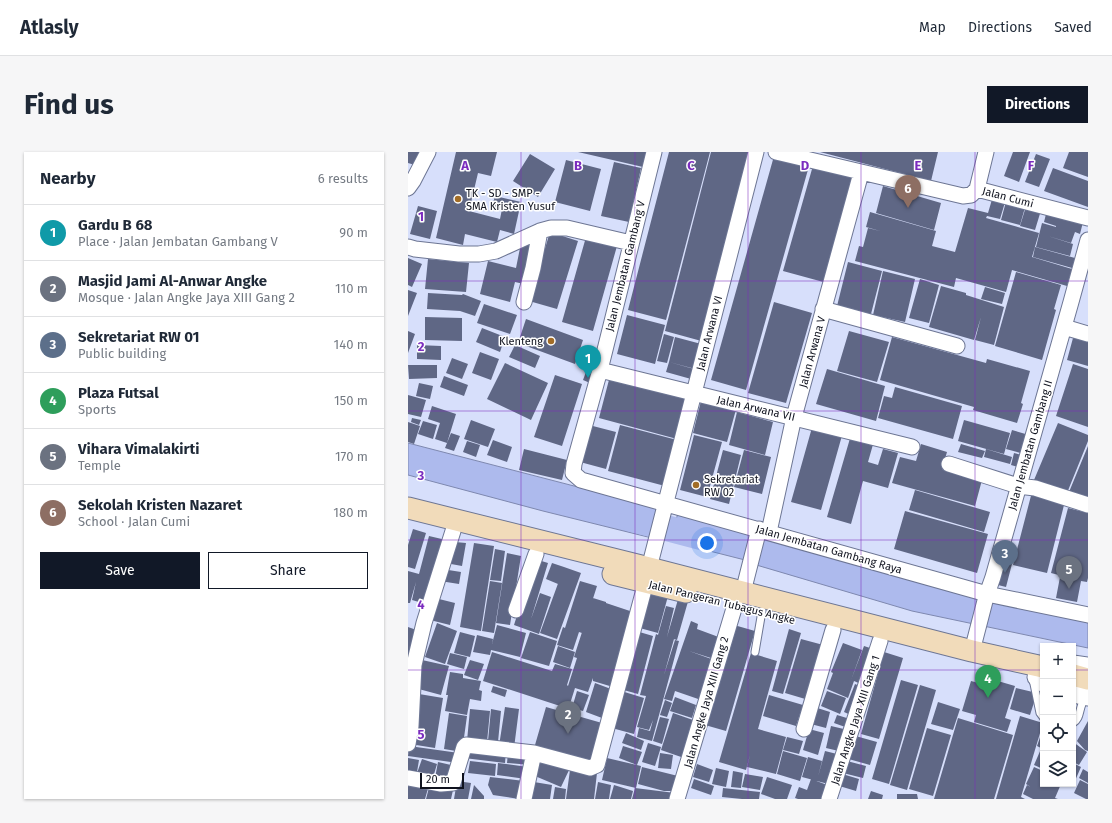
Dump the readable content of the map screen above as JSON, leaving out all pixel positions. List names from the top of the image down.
{
  "streets": {
    "main road": ["Jalan Pangeran Tubagus Angke"],
    "street": [
      "Jalan Cumi",
      "Jalan Jembatan Gambang V",
      "Jalan Arwana VI",
      "Jalan Arwana V",
      "Jalan Arwana VII",
      "Jalan Jembatan Gambang II",
      "Jalan Jembatan Gambang Raya",
      "Jalan Angke Jaya XIII Gang 2",
      "Jalan Angke Jaya XIII Gang 1"
    ]
  },
  "crossings": [
    ["Jalan Cumi", "Jalan Arwana V"],
    ["Jalan Jembatan Gambang V", "Jalan Arwana VII"],
    ["Jalan Jembatan Gambang V", "Jalan Jembatan Gambang Raya"],
    ["Jalan Arwana VI", "Jalan Arwana VII"],
    ["Jalan Arwana VI", "Jalan Jembatan Gambang Raya"],
    ["Jalan Arwana VI", "Jalan Pangeran Tubagus Angke"],
    ["Jalan Arwana V", "Jalan Arwana VII"],
    ["Jalan Arwana V", "Jalan Jembatan Gambang Raya"],
    ["Jalan Arwana V", "Jalan Angke Jaya XIII Gang 2"],
    ["Jalan Jembatan Gambang II", "Jalan Jembatan Gambang Raya"],
    ["Jalan Jembatan Gambang II", "Jalan Pangeran Tubagus Angke"],
    ["Jalan Jembatan Gambang Raya", "Jalan Angke Jaya XIII Gang 2"],
    ["Jalan Pangeran Tubagus Angke", "Jalan Angke Jaya XIII Gang 2"],
    ["Jalan Pangeran Tubagus Angke", "Jalan Angke Jaya XIII Gang 1"]
  ],
  "places": ["TK - SD - SMP - SMA Kristen Yusuf", "Klenteng", "Sekretariat RW 02"],
  "scale_bar": "20 m",
  "page": {
    "header": "Atlasly",
    "nav": ["Map", "Directions", "Saved"],
    "buttons": [
      "Directions",
      ["Save", "Share"]
    ],
    "title": "Find us",
    "heading": ["Nearby", "6 results"],
    "pins": [
      "6",
      "1",
      "3",
      "5",
      "4",
      "2"
    ],
    "list": [
      {
        "mark": "1",
        "name": "Gardu B 68",
        "note": "Place · Jalan Jembatan Gambang V",
        "value": "90 m"
      },
      {
        "mark": "2",
        "name": "Masjid Jami Al-Anwar Angke",
        "note": "Mosque · Jalan Angke Jaya XIII Gang 2",
        "value": "110 m"
      },
      {
        "mark": "3",
        "name": "Sekretariat RW 01",
        "note": "Public building",
        "value": "140 m"
      },
      {
        "mark": "4",
        "name": "Plaza Futsal",
        "note": "Sports",
        "value": "150 m"
      },
      {
        "mark": "5",
        "name": "Vihara Vimalakirti",
        "note": "Temple",
        "value": "170 m"
      },
      {
        "mark": "6",
        "name": "Sekolah Kristen Nazaret",
        "note": "School · Jalan Cumi",
        "value": "180 m"
      }
    ],
    "map_buttons": ["+", "−"],
    "scale": "20 m"
  },
  "grid": {
    "columns": [
      "A",
      "B",
      "C",
      "D",
      "E",
      "F"
    ],
    "rows": [
      "1",
      "2",
      "3",
      "4",
      "5"
    ]
  }
}
